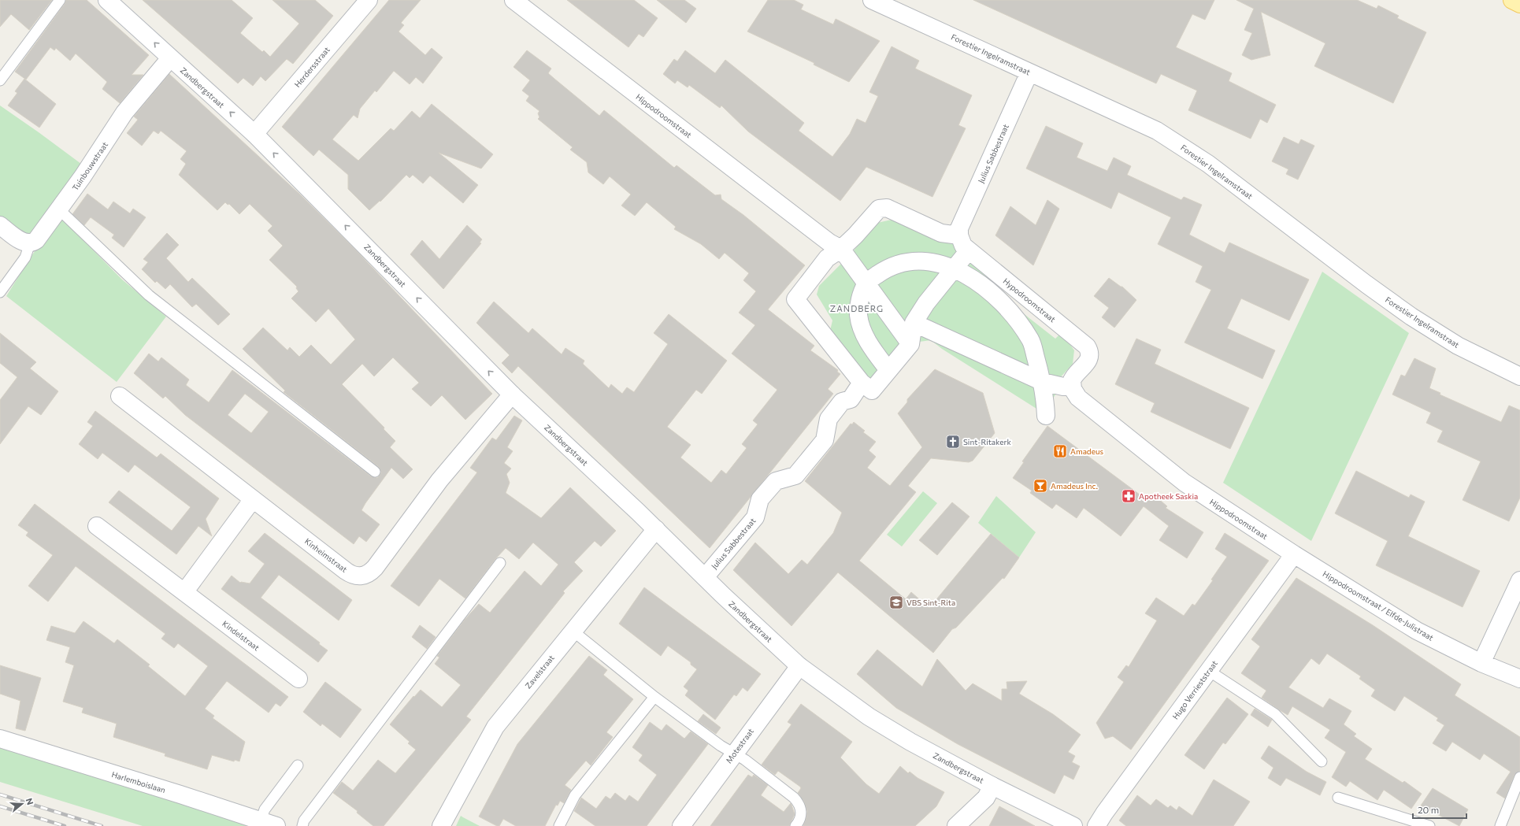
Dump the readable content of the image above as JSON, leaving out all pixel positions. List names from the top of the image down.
{
  "streets": {
    "street": [
      "Forestier Ingelramstraat",
      "Herdersstraat",
      "Zandbergstraat",
      "Hippodroomstraat",
      "Julius Sabbestraat",
      "Tuinbouwstraat",
      "Hypodroomstraat",
      "Kinheimstraat",
      "Hippodroomstraat / Elfde-Julistraat",
      "Kindelstraat",
      "Zavelstraat",
      "Hugo Verrieststraat",
      "Motestraat",
      "Harlemboislaan"
    ]
  },
  "crossings": [
    ["Forestier Ingelramstraat", "Julius Sabbestraat"],
    ["Herdersstraat", "Zandbergstraat"],
    ["Zandbergstraat", "Julius Sabbestraat"],
    ["Zandbergstraat", "Tuinbouwstraat"],
    ["Zandbergstraat", "Kinheimstraat"],
    ["Zandbergstraat", "Zavelstraat"],
    ["Zandbergstraat", "Motestraat"],
    ["Hippodroomstraat", "Hypodroomstraat"],
    ["Hippodroomstraat", "Hippodroomstraat / Elfde-Julistraat"],
    ["Hippodroomstraat", "Hugo Verrieststraat"],
    ["Julius Sabbestraat", "Hypodroomstraat"],
    ["Hippodroomstraat / Elfde-Julistraat", "Hugo Verrieststraat"]
  ],
  "one_way": ["Zandbergstraat"],
  "districts": ["ZANDBERG"],
  "places": {
    "church": ["Sint-Ritakerk"],
    "restaurant": ["Amadeus"],
    "bar": ["Amadeus Inc."],
    "pharmacy": ["Apotheek Saskia"],
    "school or university": ["VBS Sint-Rita"]
  },
  "scale_bar": "20 m",
  "north": "right"
}
